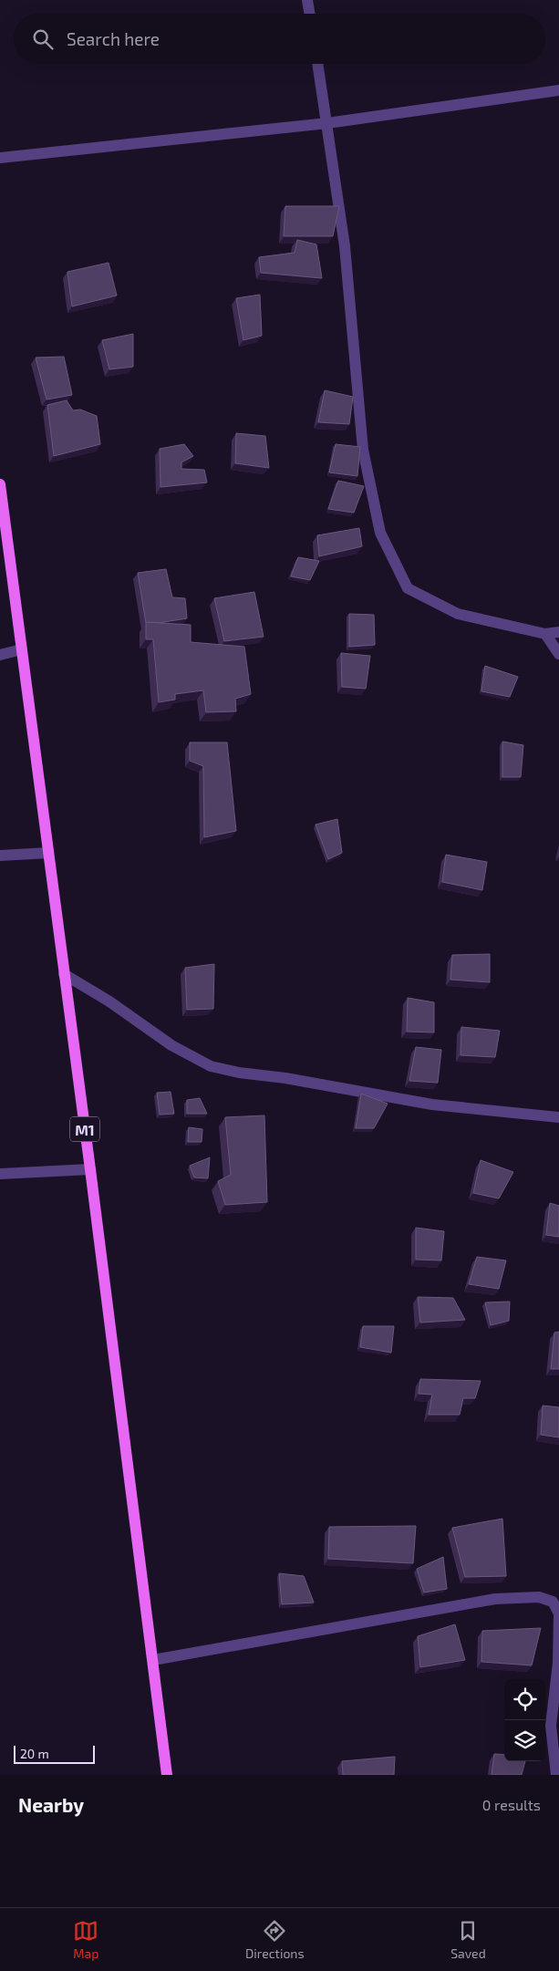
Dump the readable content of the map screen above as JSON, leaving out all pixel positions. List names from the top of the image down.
{
  "streets": {
    "main road": ["M1"]
  },
  "scale_bar": "20 m",
  "page": {
    "search": "Search here",
    "scale": "20 m",
    "heading": ["Nearby", "0 results"],
    "nav": ["Map", "Directions", "Saved"]
  }
}
